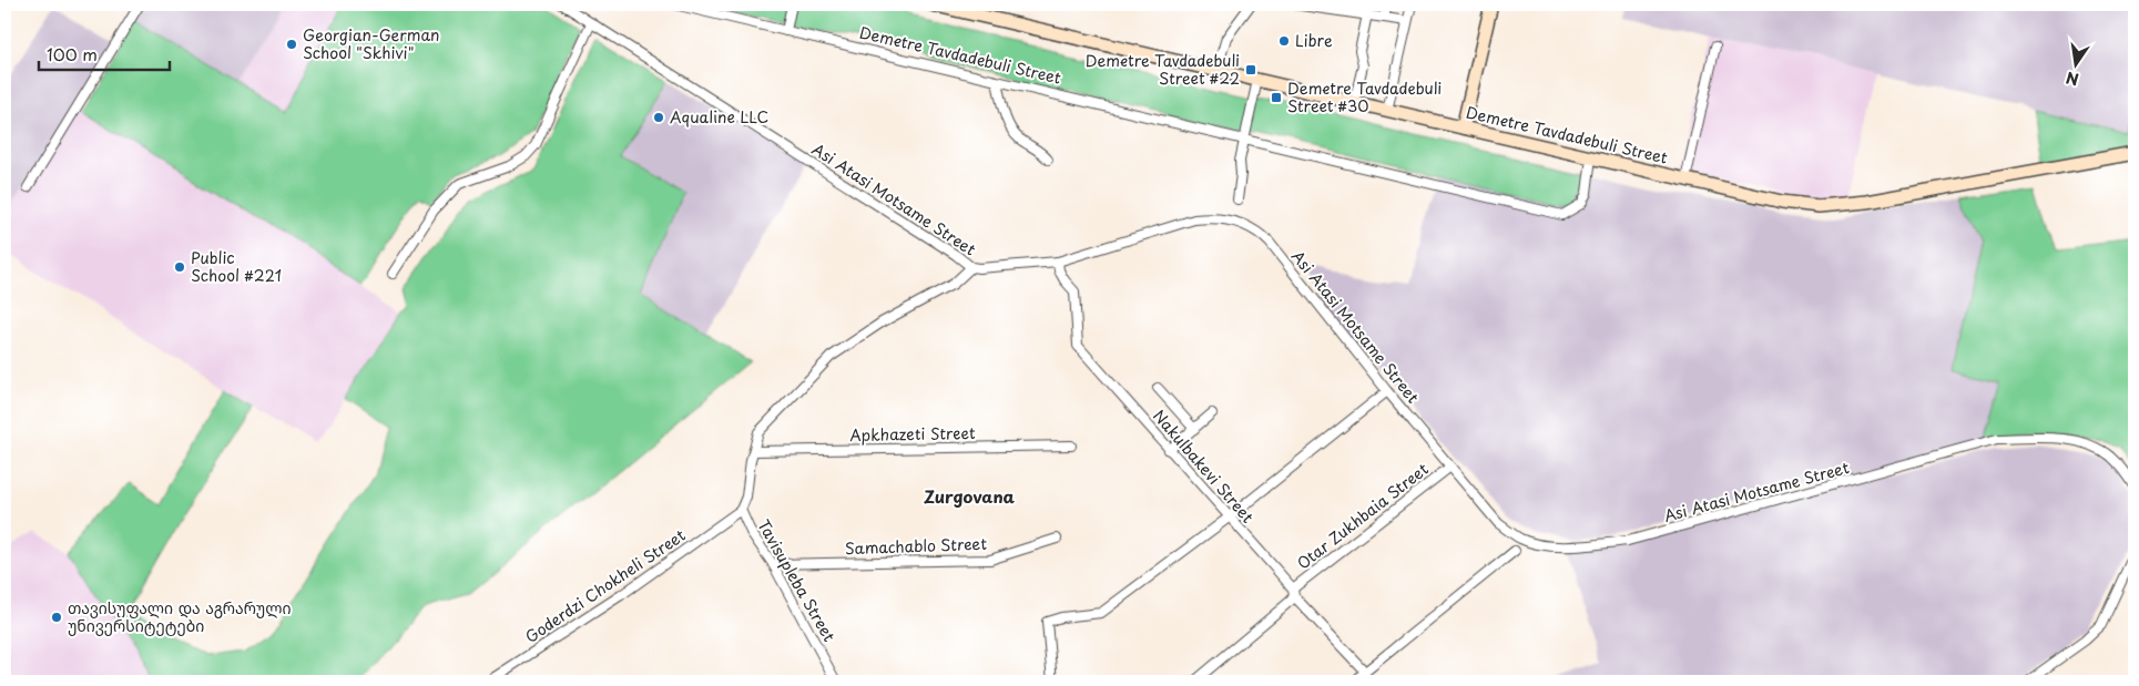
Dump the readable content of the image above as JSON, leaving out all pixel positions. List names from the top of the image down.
{
  "streets": {
    "main road": ["Demetre Tavdadebuli Street"],
    "street": [
      "Asi Atasi Motsame Street",
      "Apkhazeti Street",
      "Nakulbakevi Street",
      "Otar Zukhbaia Street",
      "Samachablo Street",
      "Tavisupleba Street",
      "Goderdzi Chokheli Street"
    ]
  },
  "crossings": [
    ["Asi Atasi Motsame Street", "Nakulbakevi Street"],
    ["Asi Atasi Motsame Street", "Otar Zukhbaia Street"],
    ["Asi Atasi Motsame Street", "Tavisupleba Street"],
    ["Apkhazeti Street", "Tavisupleba Street"],
    ["Nakulbakevi Street", "Otar Zukhbaia Street"],
    ["Samachablo Street", "Tavisupleba Street"],
    ["Tavisupleba Street", "Goderdzi Chokheli Street"]
  ],
  "districts": ["Zurgovana"],
  "places": {
    "other": [
      "Libre",
      "Georgian-German School \"Skhivi\"",
      "Aqualine LLC",
      "Public School #221",
      "თავისუფალი და აგრარული უნივერსიტეტები"
    ],
    "transit": ["Demetre Tavdadebuli Street #22", "Demetre Tavdadebuli Street #30"]
  },
  "scale_bar": "100 m",
  "north": "bottom"
}
